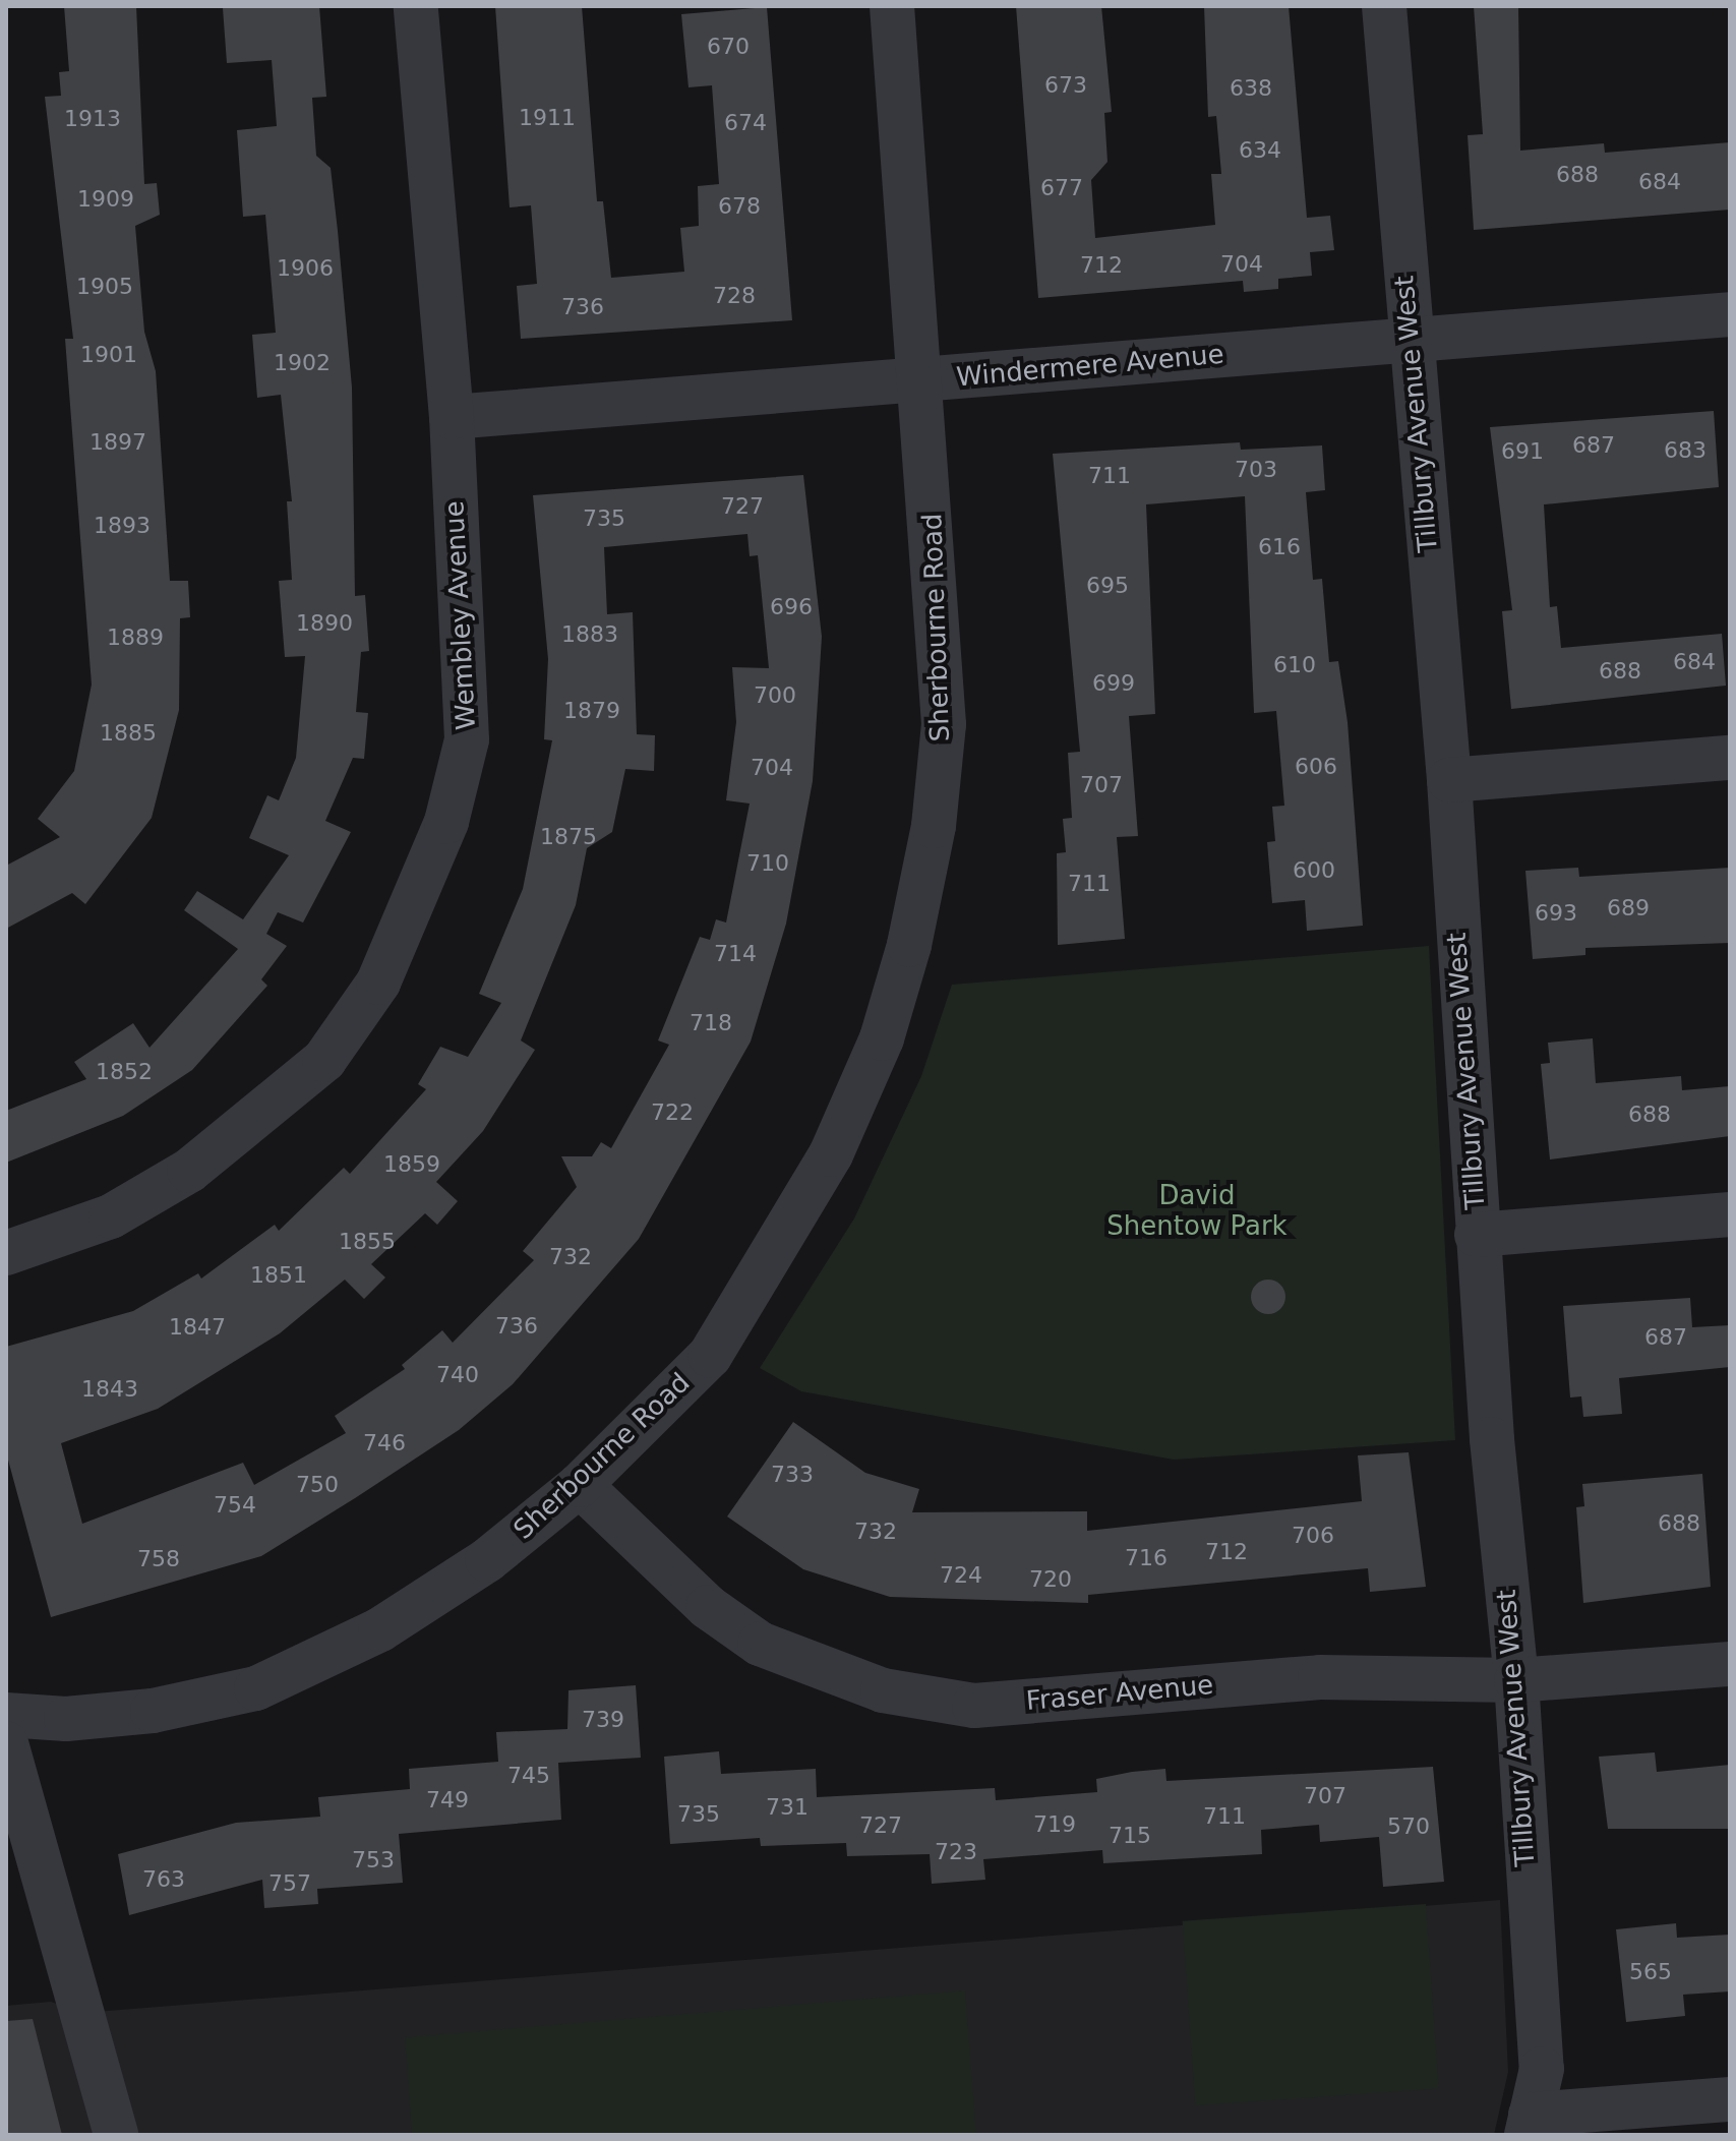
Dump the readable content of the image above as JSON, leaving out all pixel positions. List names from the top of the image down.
{
  "streets": {
    "street": [
      "Windermere Avenue",
      "Tillbury Avenue West",
      "Wembley Avenue",
      "Sherbourne Road",
      "Fraser Avenue"
    ]
  },
  "crossings": [
    ["Windermere Avenue", "Tillbury Avenue West"],
    ["Windermere Avenue", "Wembley Avenue"],
    ["Windermere Avenue", "Sherbourne Road"],
    ["Tillbury Avenue West", "Fraser Avenue"],
    ["Sherbourne Road", "Fraser Avenue"]
  ],
  "parks": ["David Shentow Park"],
  "house_numbers": [
    "670",
    "673",
    "638",
    "1911",
    "1913",
    "674",
    "634",
    "688",
    "684",
    "677",
    "1909",
    "678",
    "704",
    "712",
    "1906",
    "1905",
    "728",
    "736",
    "1901",
    "1902",
    "1897",
    "687",
    "683",
    "691",
    "703",
    "711",
    "727",
    "735",
    "1893",
    "616",
    "695",
    "696",
    "1890",
    "1883",
    "1889",
    "684",
    "610",
    "688",
    "699",
    "700",
    "1879",
    "1885",
    "606",
    "704",
    "707",
    "1875",
    "710",
    "600",
    "711",
    "689",
    "693",
    "714",
    "718",
    "1852",
    "722",
    "688",
    "1859",
    "1855",
    "732",
    "1851",
    "736",
    "1847",
    "687",
    "740",
    "1843",
    "746",
    "733",
    "750",
    "754",
    "688",
    "732",
    "706",
    "712",
    "716",
    "758",
    "724",
    "720",
    "739",
    "745",
    "707",
    "749",
    "731",
    "735",
    "711",
    "719",
    "727",
    "570",
    "715",
    "723",
    "753",
    "763",
    "757",
    "565"
  ]
}
